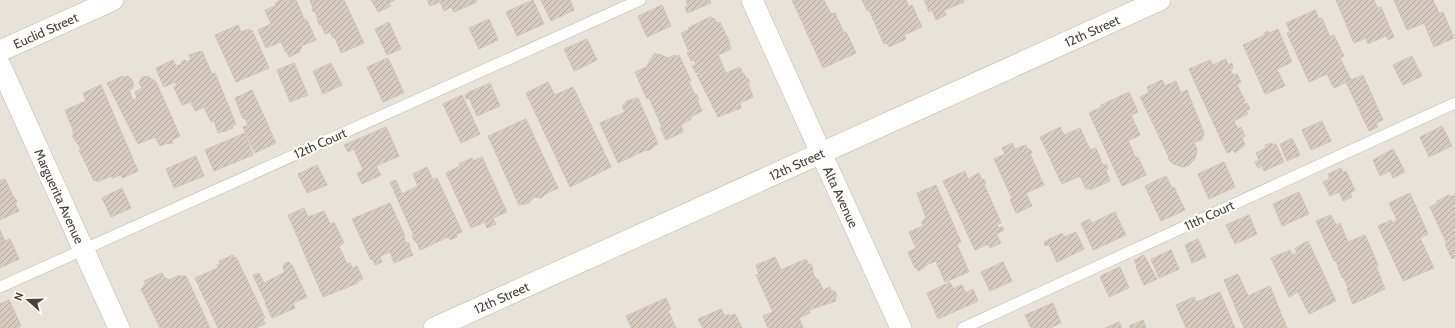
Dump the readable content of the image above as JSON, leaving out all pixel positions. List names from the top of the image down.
{
  "streets": {
    "street": [
      "Euclid Street",
      "12th Street",
      "Marguerita Avenue",
      "Alta Avenue"
    ],
    "lane": ["12th Court", "11th Court"]
  },
  "crossings": [
    ["12th Street", "Alta Avenue"],
    ["12th Court", "Marguerita Avenue"]
  ],
  "north": "left"
}
